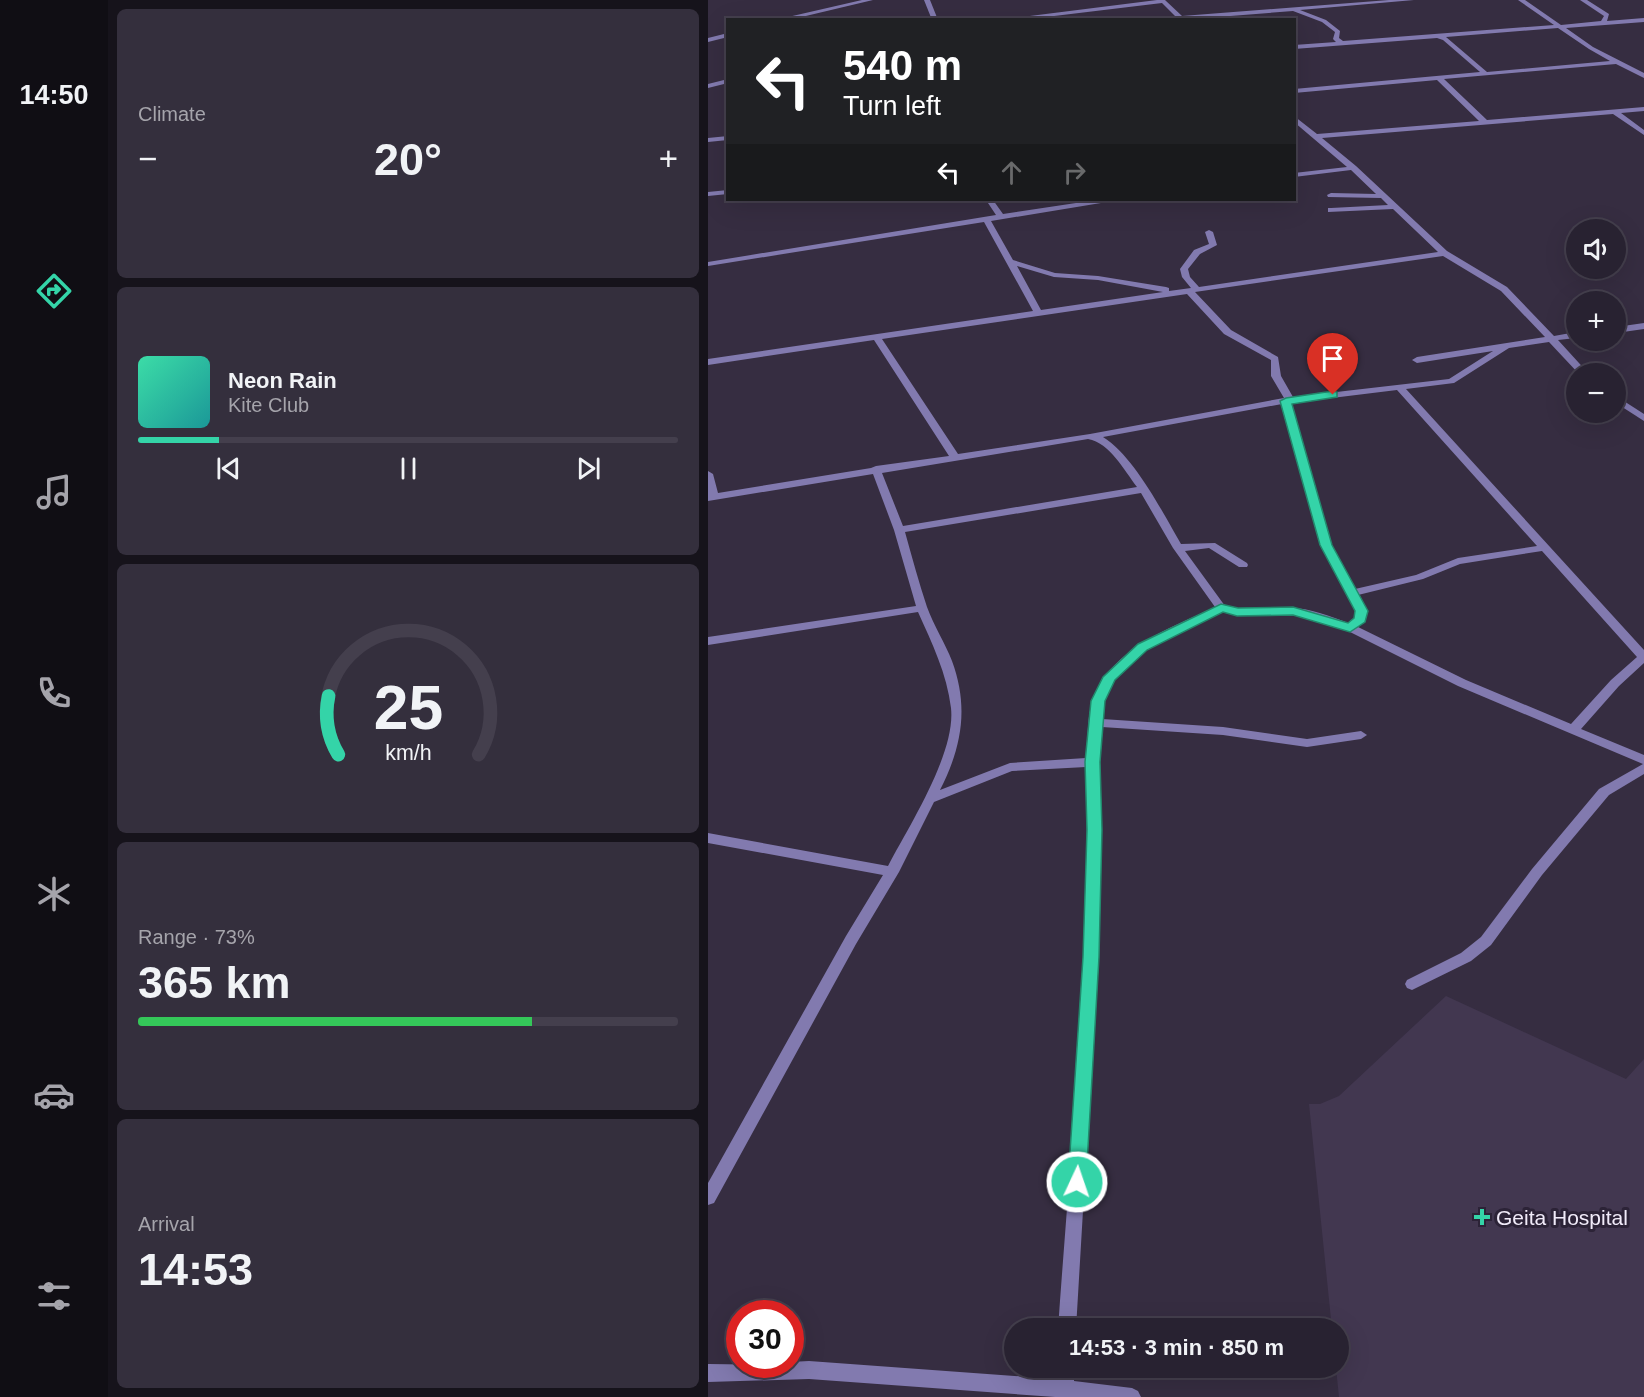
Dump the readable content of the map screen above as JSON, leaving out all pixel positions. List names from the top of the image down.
{
  "places": {
    "health": ["Geita Hospital"]
  },
  "page": {
    "tabs": "14:50",
    "tile": [
      "Climate",
      ["Range · 73%", "365 km"],
      ["Arrival", "14:53"]
    ],
    "turn": ["540 m", "Turn left"],
    "heat": ["−", "20°", "+"],
    "map_buttons": ["+", "−"],
    "song": ["Neon Rain", "Kite Club"],
    "limit": "30",
    "trip": "14:53 · 3 min · 850 m",
    "gauge": ["25", "km/h"]
  }
}
